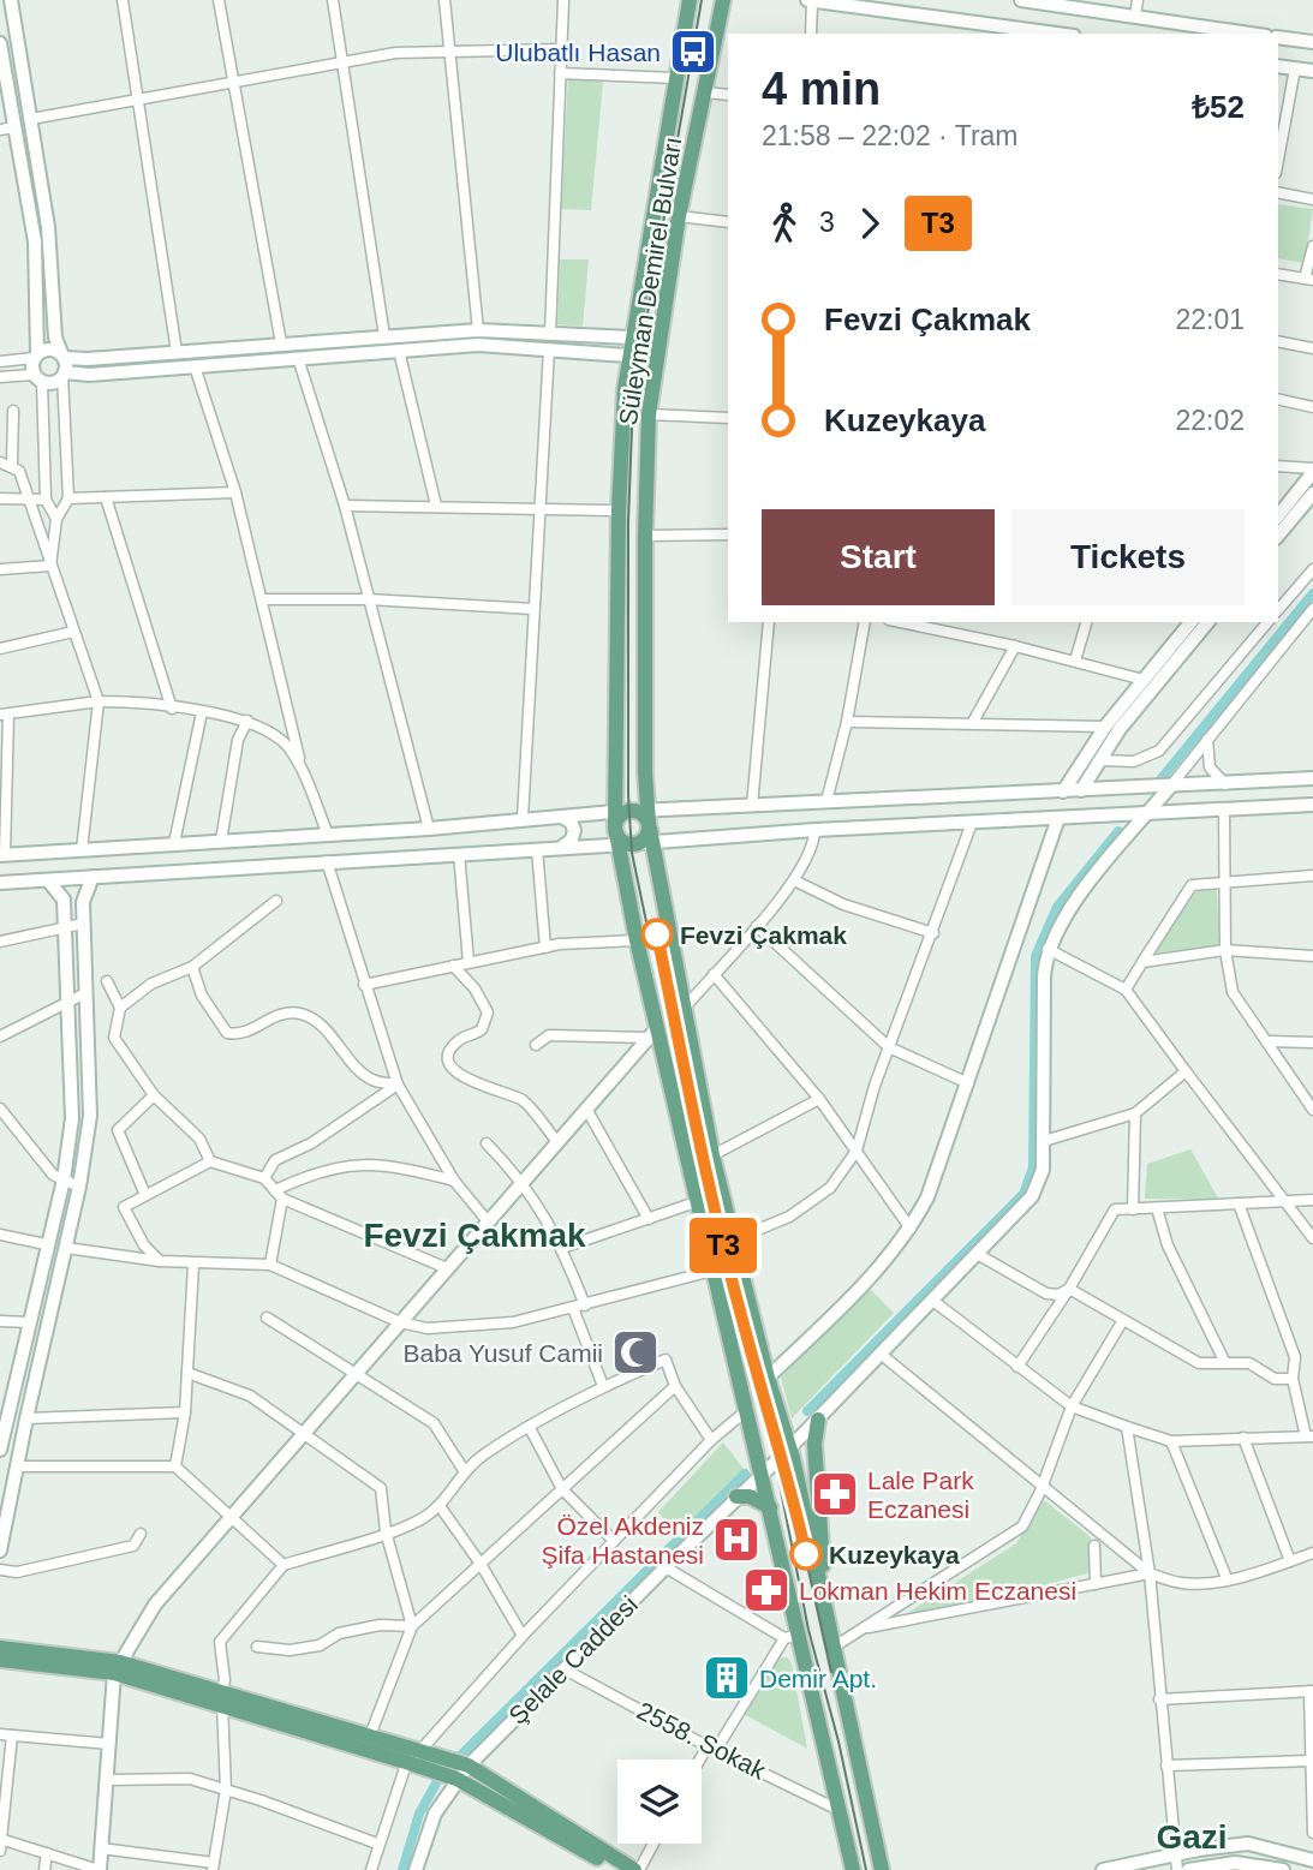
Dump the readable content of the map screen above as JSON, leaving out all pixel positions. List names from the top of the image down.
{
  "streets": {
    "main road": ["Süleyman Demirel Bulvarı"],
    "street": ["Şelale Caddesi", "2558. Sokak"]
  },
  "crossings": [
    ["Süleyman Demirel Bulvarı", "Şelale Caddesi"],
    ["Süleyman Demirel Bulvarı", "2558. Sokak"],
    ["Şelale Caddesi", "2558. Sokak"]
  ],
  "districts": ["Fevzi Çakmak", "Gazi"],
  "places": {
    "bus stop": ["Ulubatlı Hasan"],
    "other": ["Fevzi Çakmak", "Kuzeykaya"],
    "mosque": ["Baba Yusuf Camii"],
    "pharmacy": ["Lale Park Eczanesi", "Lokman Hekim Eczanesi"],
    "hospital": ["Özel Akdeniz Şifa Hastanesi"],
    "building": ["Demir Apt."]
  },
  "lines": ["tram line T3"],
  "page": {
    "on_map": "T3",
    "heading": ["4 min", "21:58 – 22:02 · Tram", "₺52"],
    "legs": ["3", "T3"],
    "list": [
      {
        "name": "Fevzi Çakmak",
        "value": "22:01"
      },
      {
        "name": "Kuzeykaya",
        "value": "22:02"
      }
    ],
    "buttons": ["Start", "Tickets"]
  }
}
